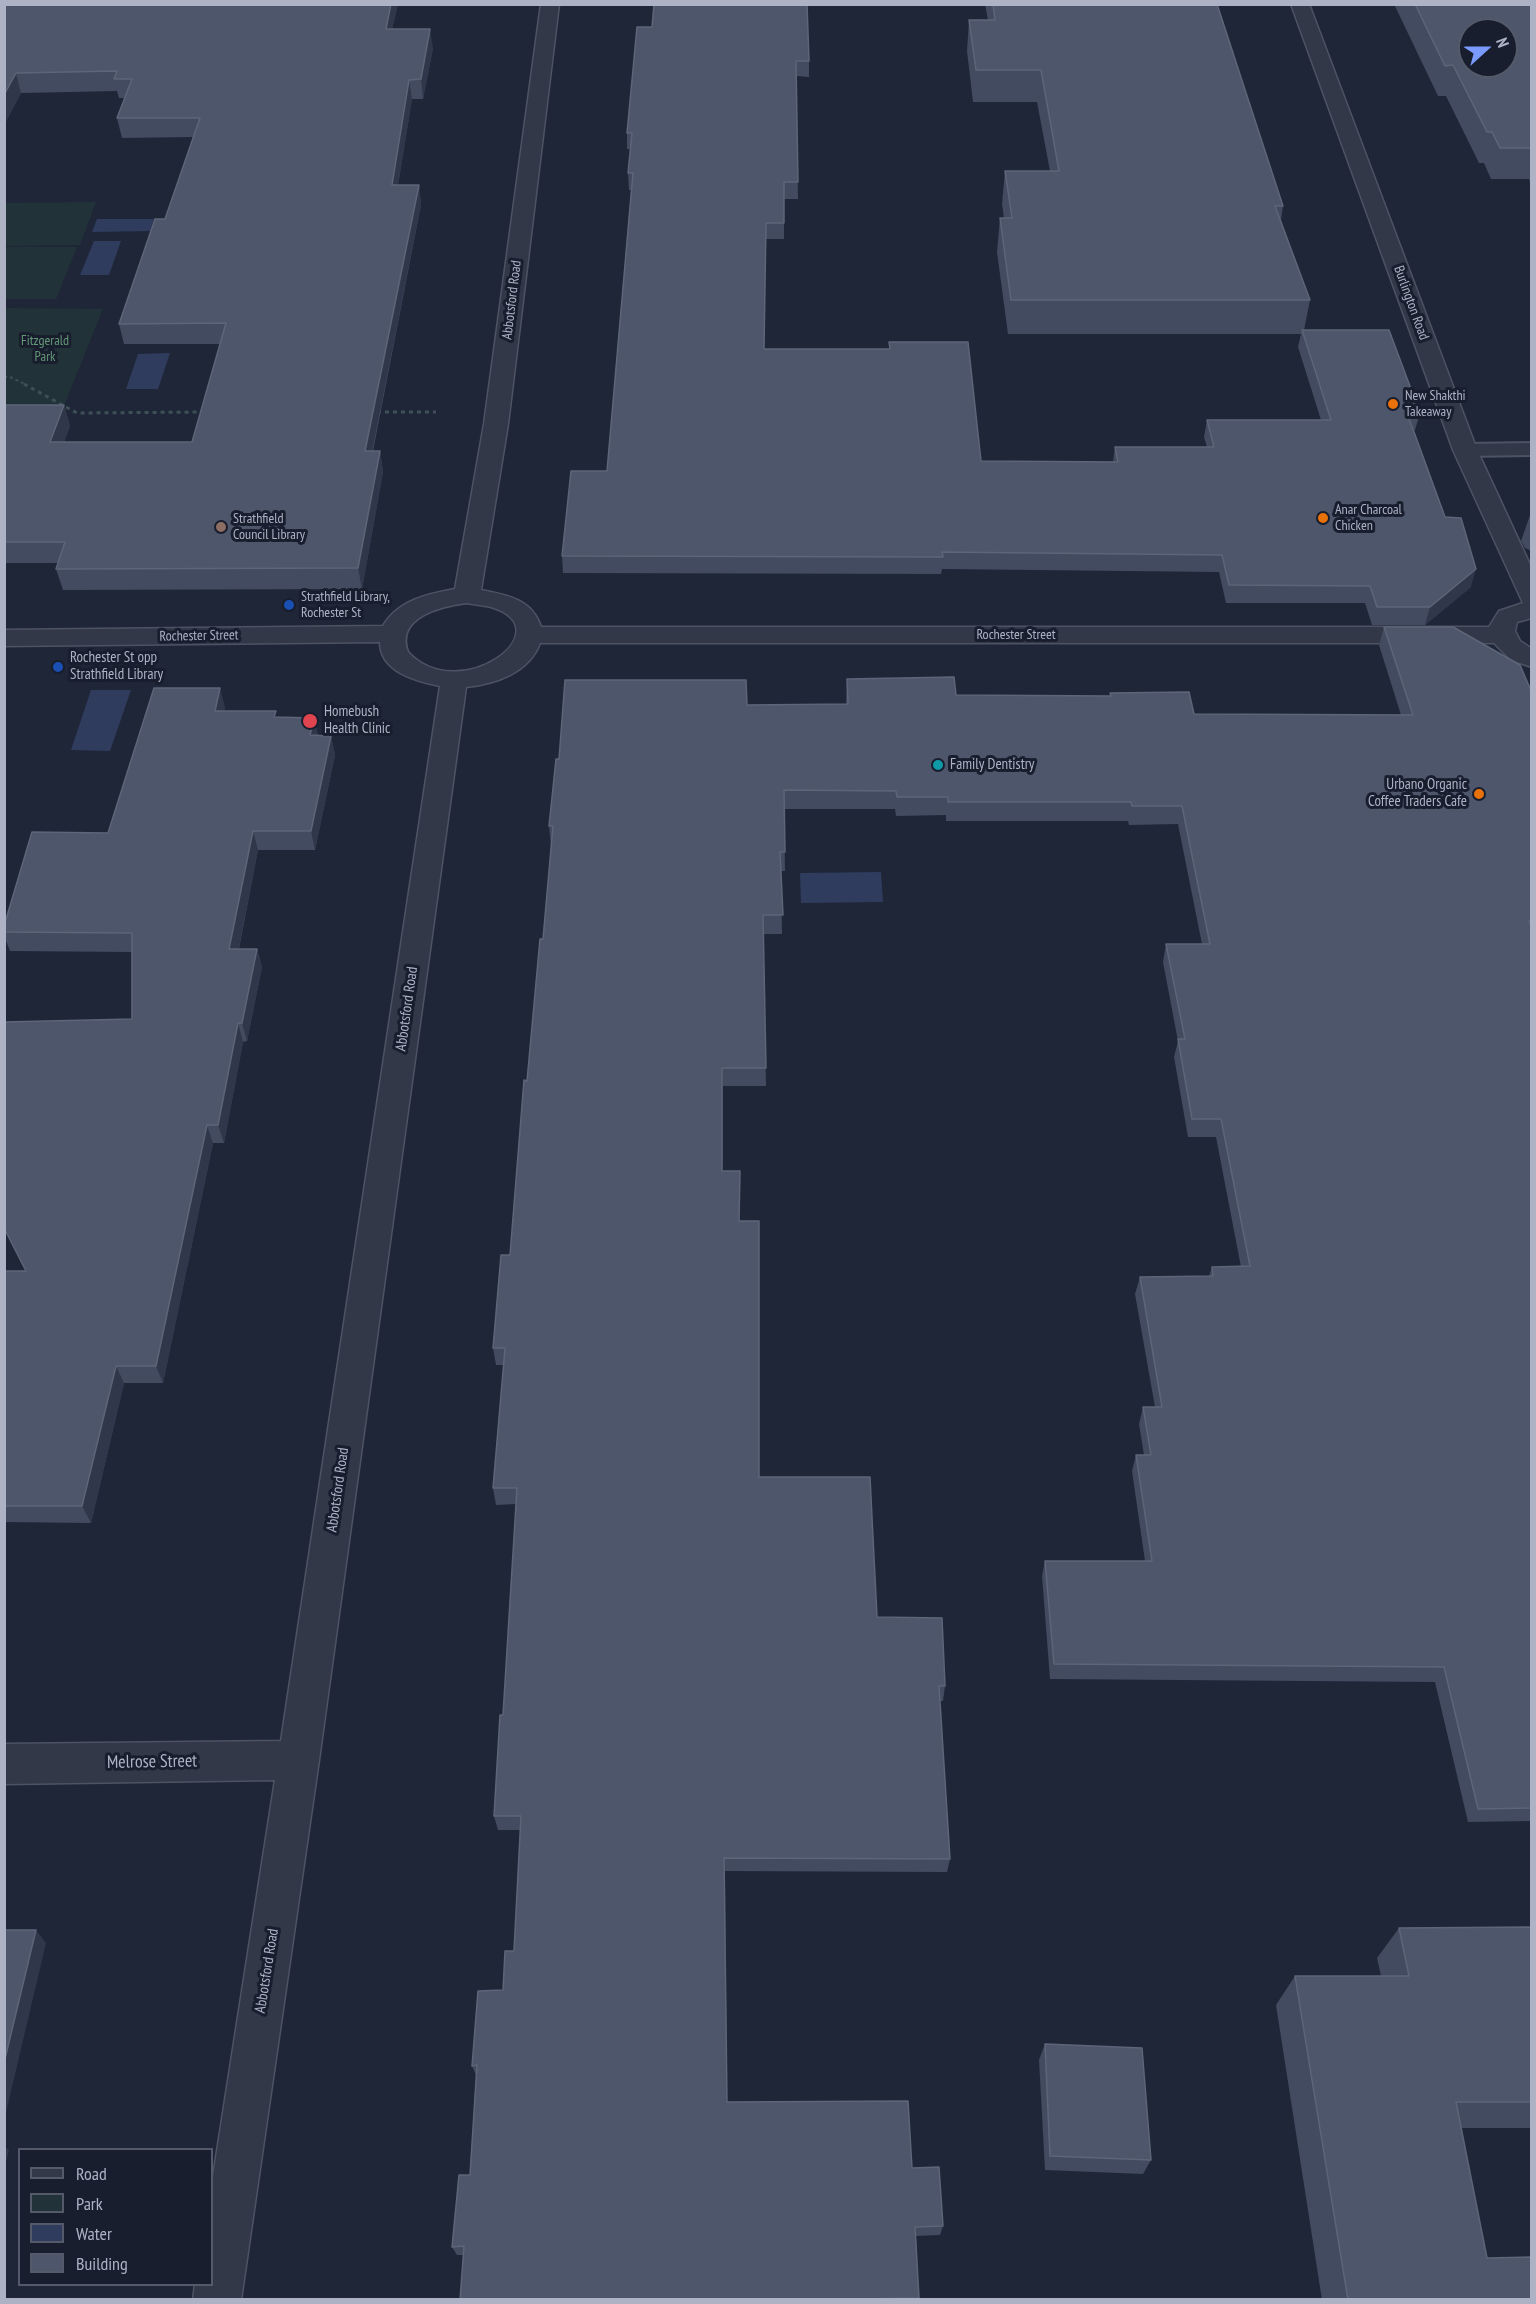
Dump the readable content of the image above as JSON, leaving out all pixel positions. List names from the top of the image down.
{
  "streets": {
    "street": [
      "Abbotsford Road",
      "Burlington Road",
      "Rochester Street",
      "Melrose Street"
    ]
  },
  "crossings": [
    ["Abbotsford Road", "Rochester Street"],
    ["Abbotsford Road", "Melrose Street"]
  ],
  "parks": ["Fitzgerald Park"],
  "places": [
    "New Shakthi Takeaway",
    "Anar Charcoal Chicken",
    "Strathfield Council Library",
    "Strathfield Library, Rochester St",
    "Rochester St opp Strathfield Library",
    "Homebush Health Clinic",
    "Family Dentistry",
    "Urbano Organic Coffee Traders Cafe"
  ],
  "legend": [
    "Road",
    "Park",
    "Water",
    "Building"
  ],
  "north": "right"
}
